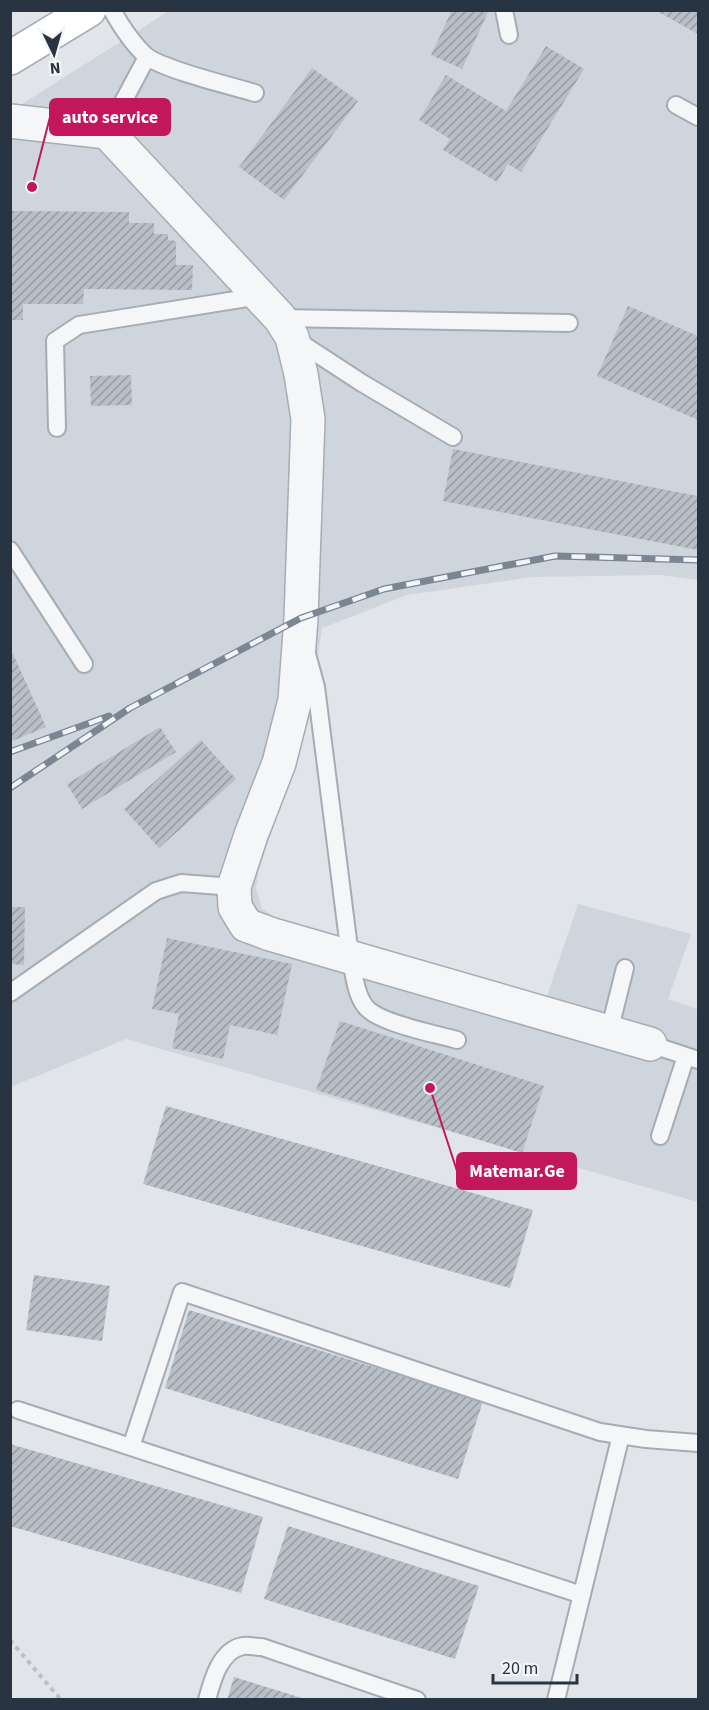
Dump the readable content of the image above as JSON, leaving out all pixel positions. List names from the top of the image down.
{
  "places": ["auto service", "Matemar.Ge"],
  "scale_bar": "20 m",
  "north": "bottom"
}
